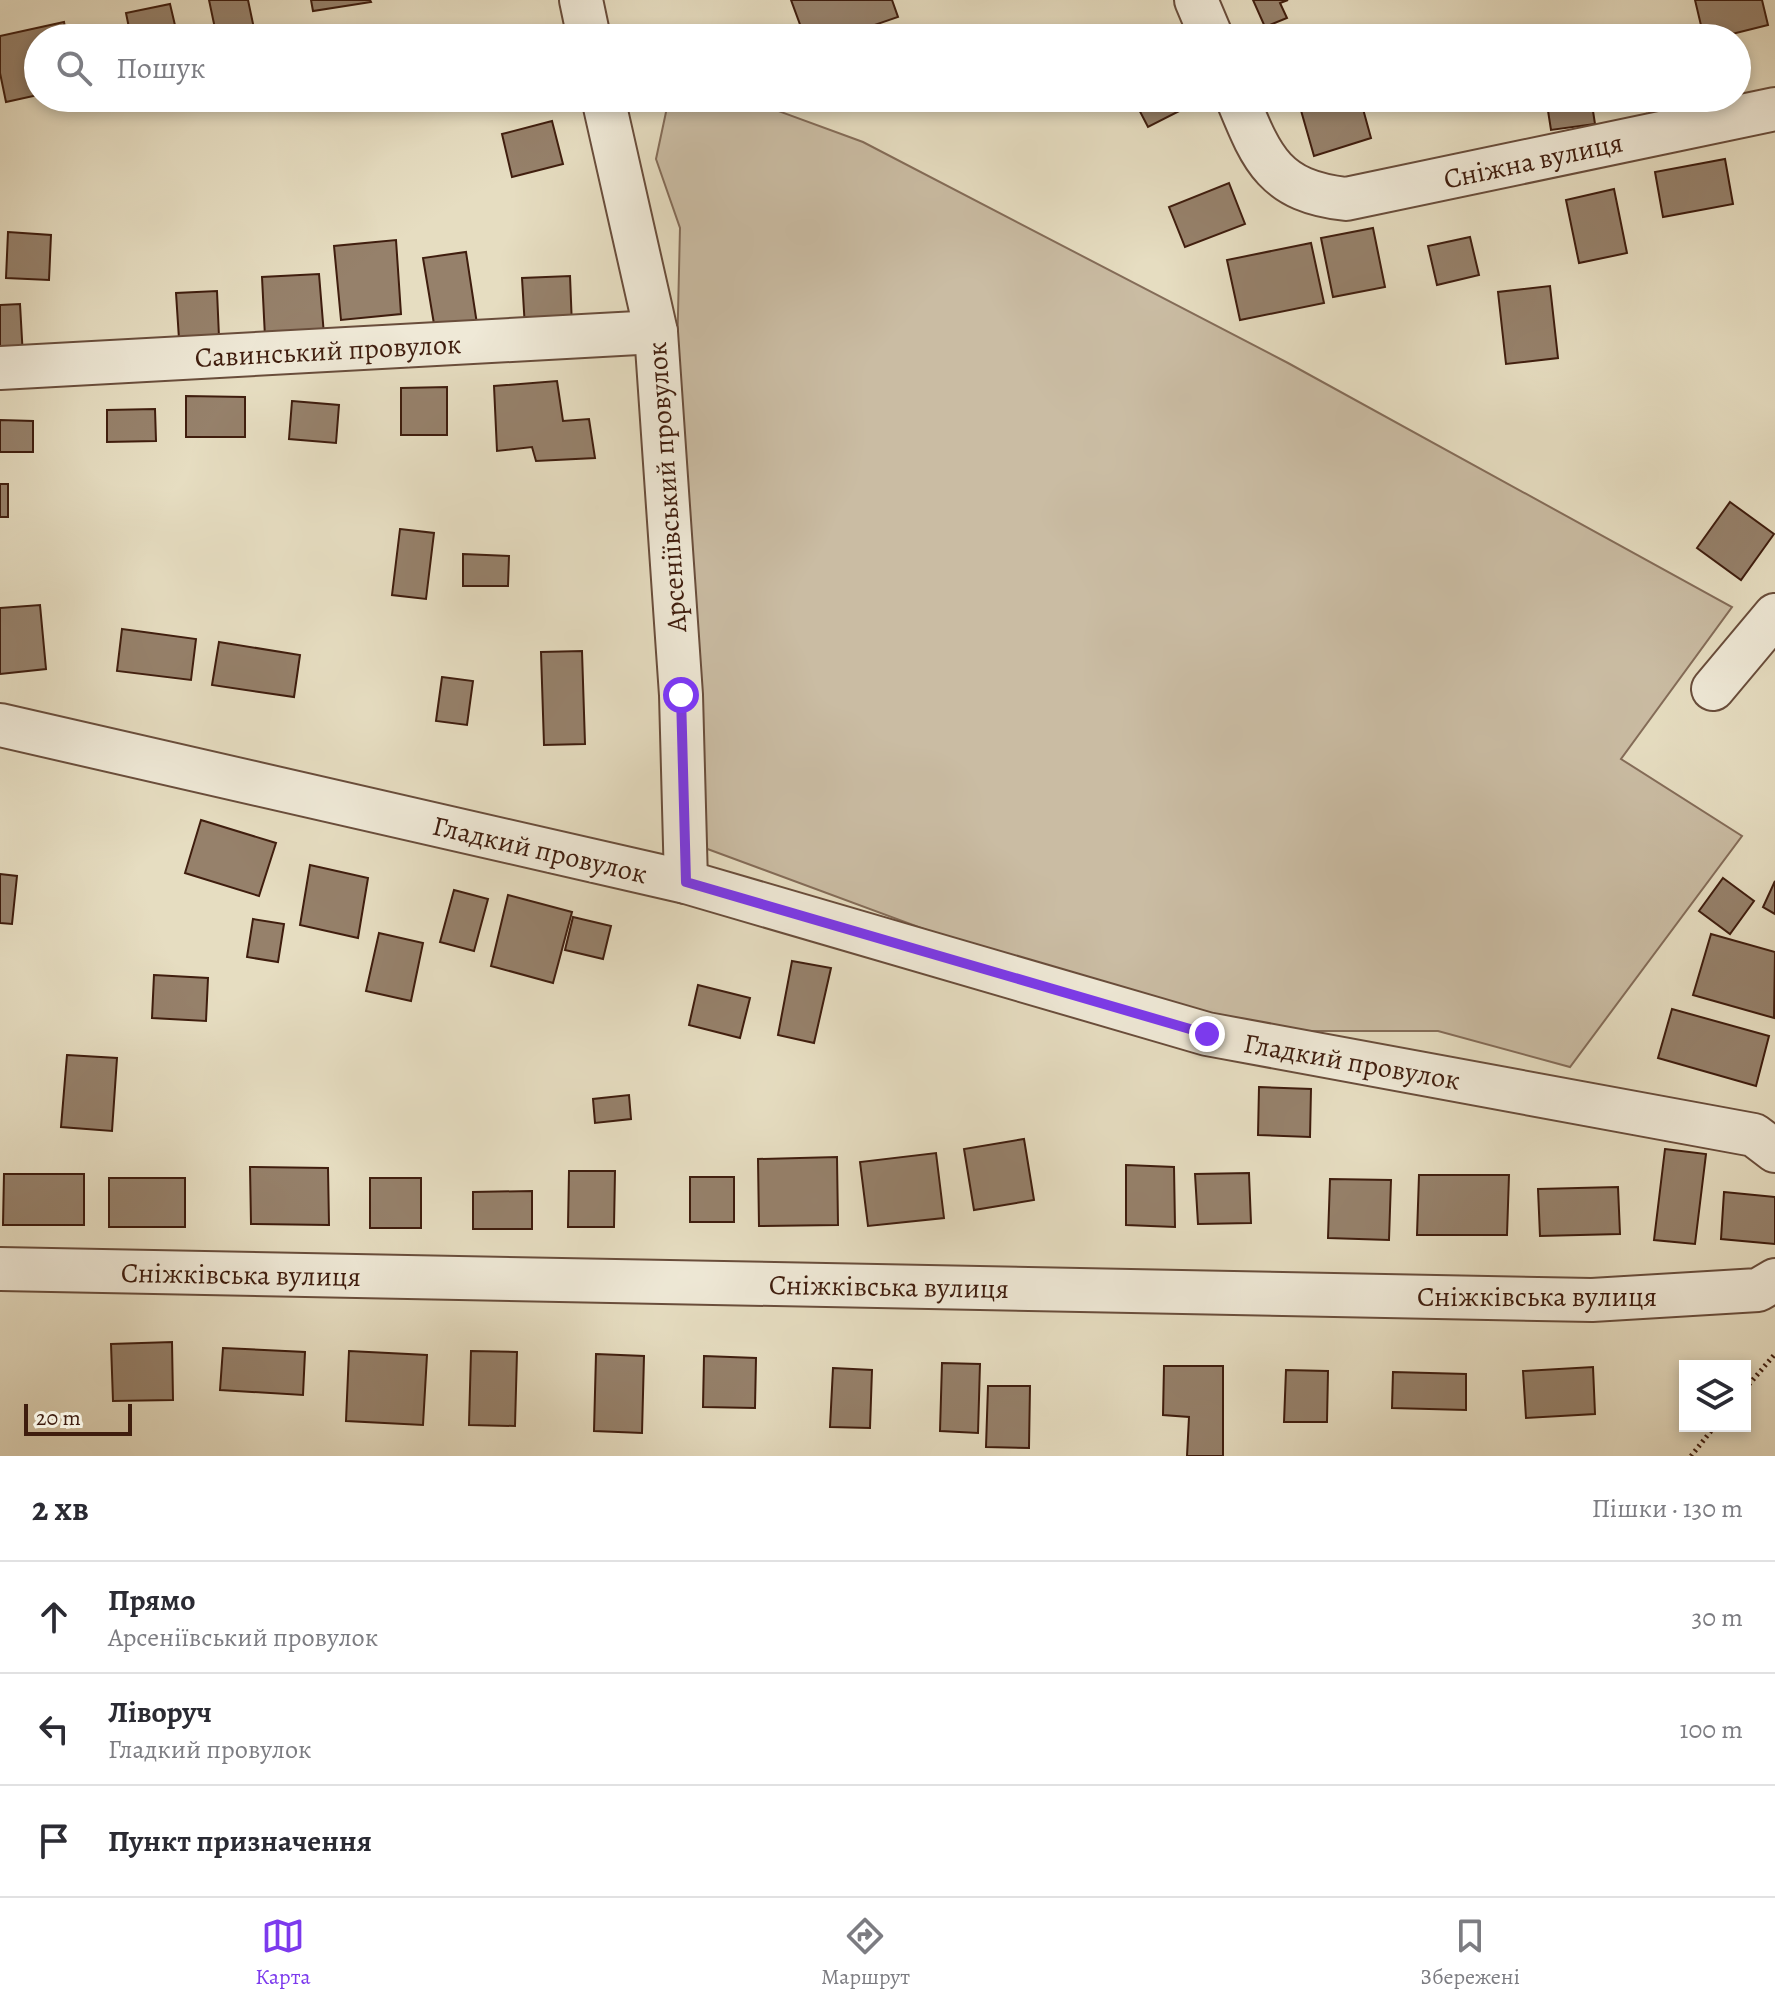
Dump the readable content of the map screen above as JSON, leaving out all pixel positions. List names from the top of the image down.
{
  "streets": {
    "street": [
      "Сніжна вулиця",
      "Савинський провулок",
      "Арсеніївський провулок",
      "Гладкий провулок",
      "Сніжківська вулиця"
    ]
  },
  "crossings": [
    ["Савинський провулок", "Арсеніївський провулок"],
    ["Арсеніївський провулок", "Гладкий провулок"]
  ],
  "scale_bar": "20 m",
  "page": {
    "search": "Пошук",
    "scale": "20 m",
    "heading": ["2 хв", "Пішки · 130 m"],
    "list": [
      ["Прямо", "Арсеніївський провулок", "30 m"],
      ["Ліворуч", "Гладкий провулок", "100 m"],
      "Пункт призначення"
    ],
    "nav": ["Карта", "Маршрут", "Збережені"]
  }
}
